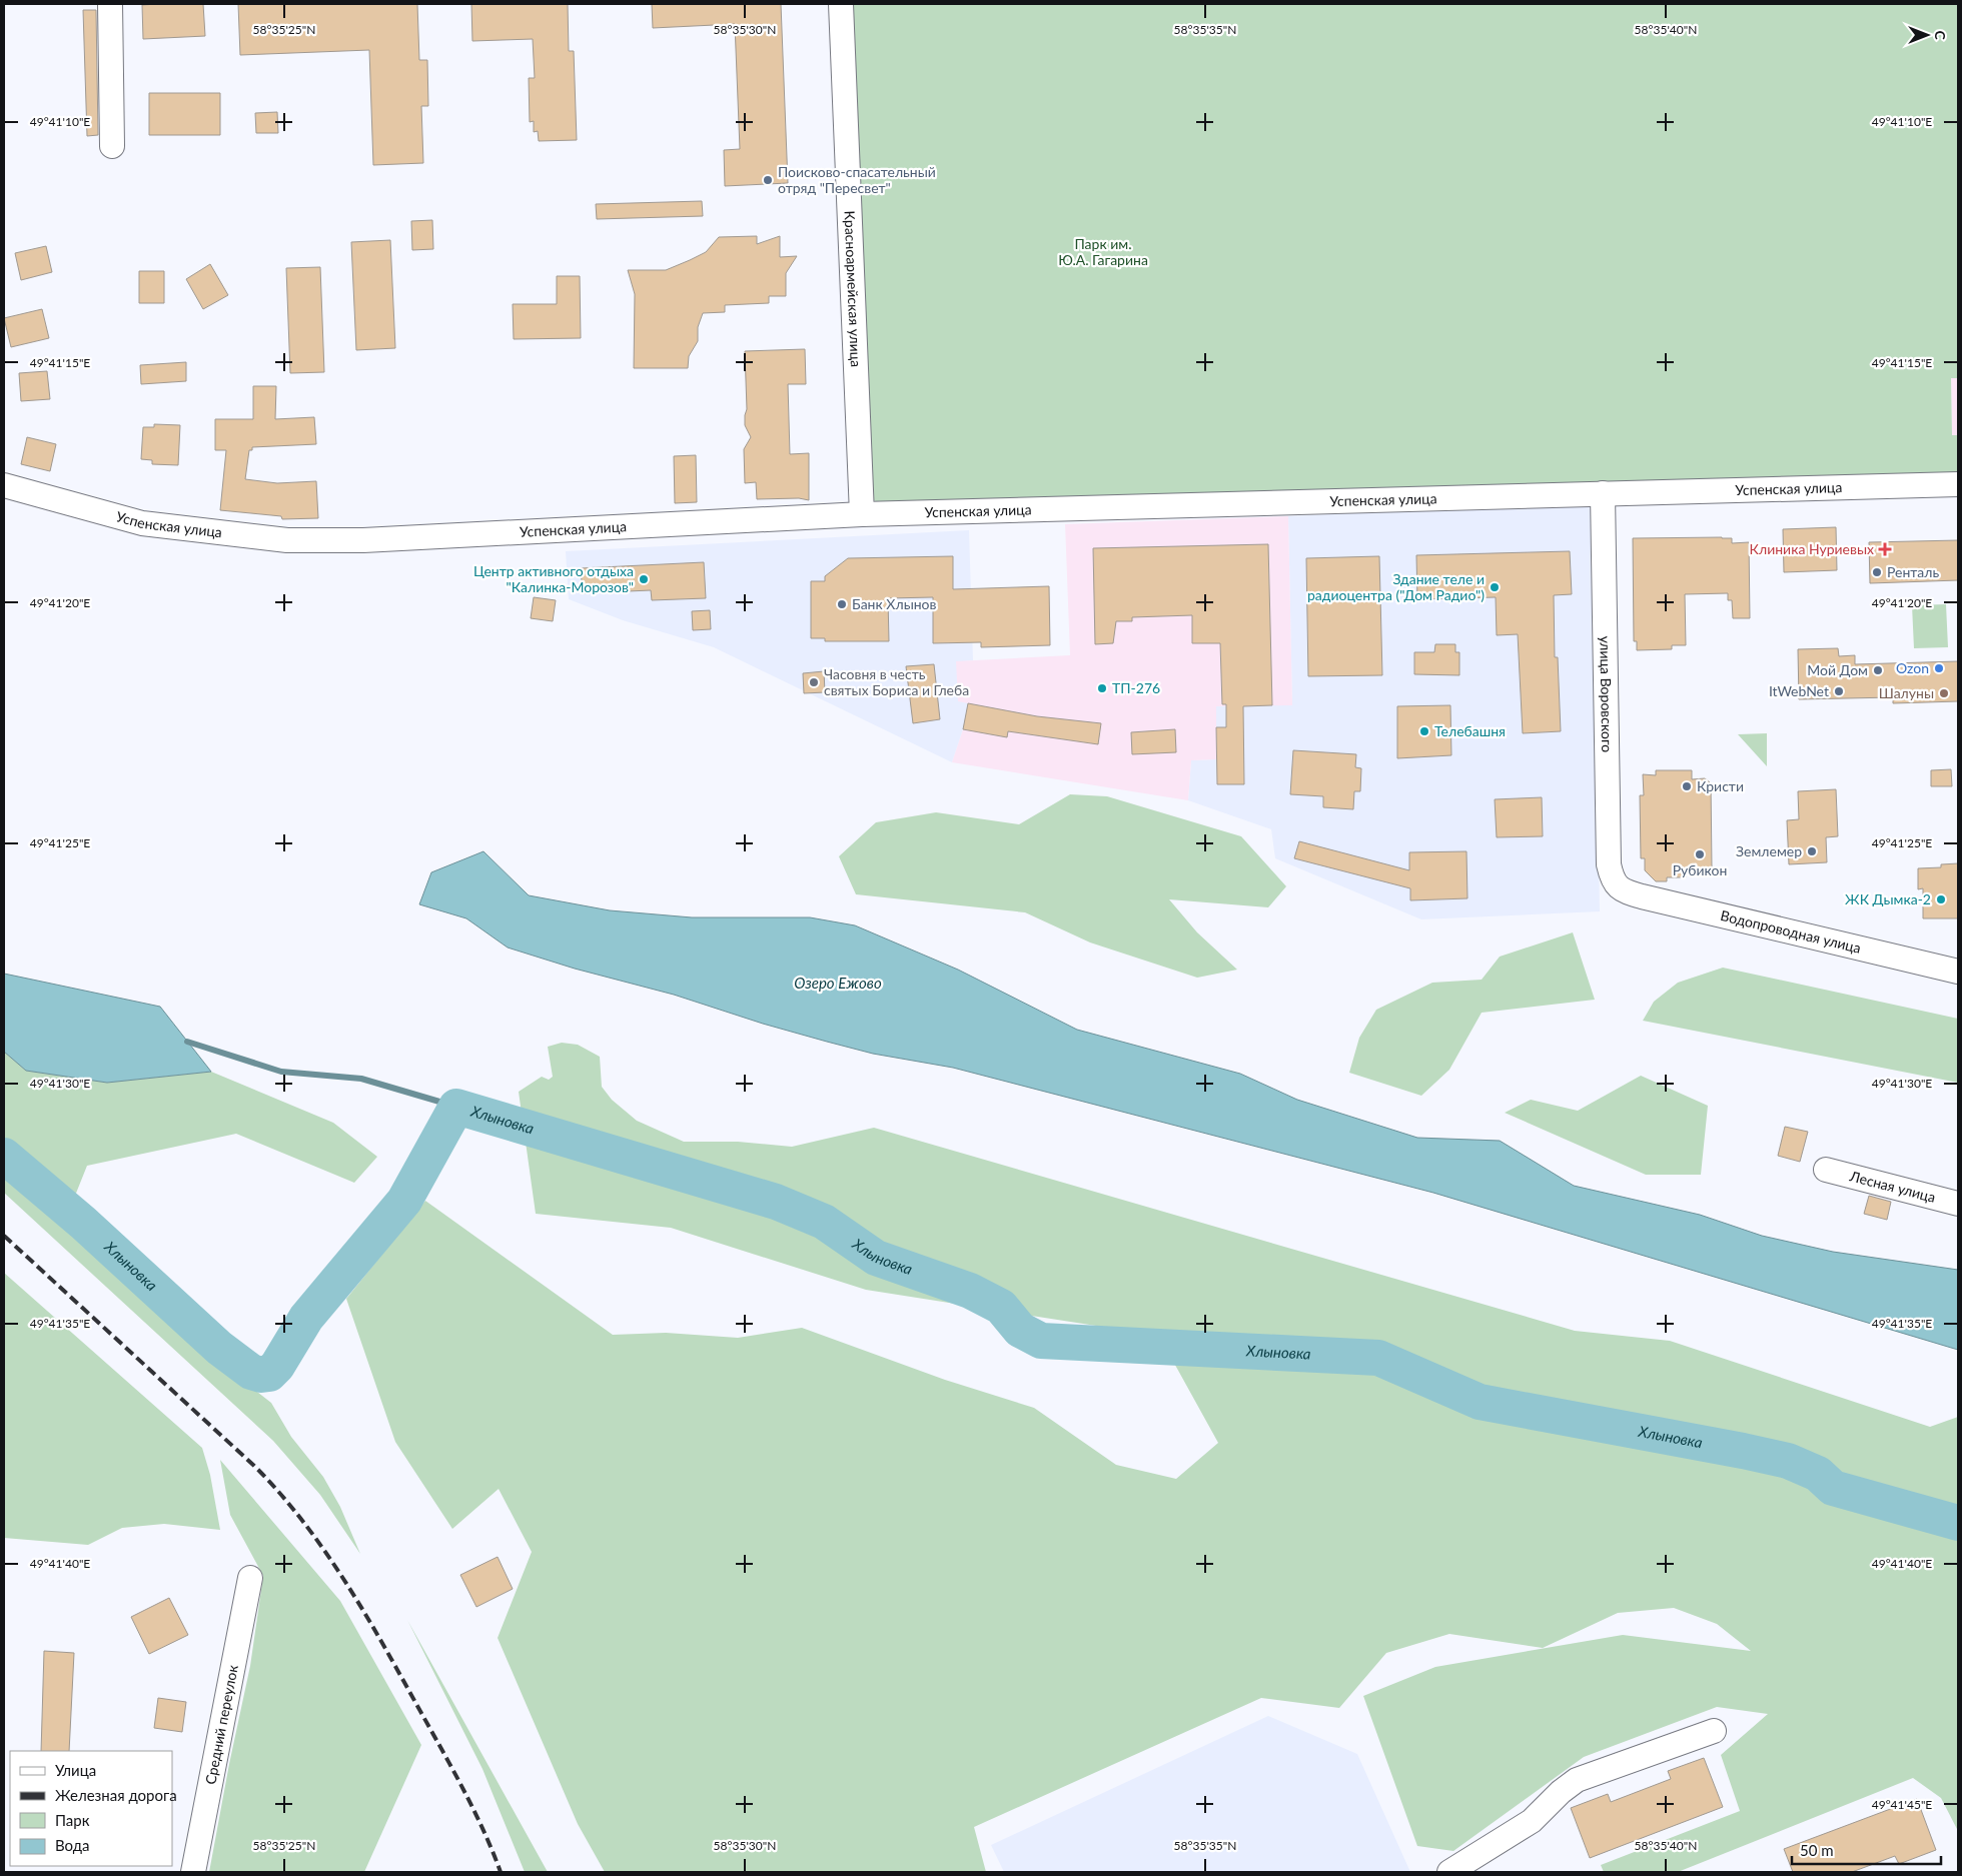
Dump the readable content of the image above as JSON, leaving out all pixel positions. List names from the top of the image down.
{
  "streets": {
    "street": [
      "Красноармейская улица",
      "Успенская улица",
      "улица Воровского",
      "Водопроводная улица",
      "Лесная улица",
      "Средний переулок"
    ]
  },
  "crossings": [
    ["Красноармейская улица", "Успенская улица"],
    ["Успенская улица", "улица Воровского"],
    ["улица Воровского", "Водопроводная улица"]
  ],
  "water": ["Озеро Ежово", "Хлыновка"],
  "parks": ["Парк им. Ю.А. Гагарина"],
  "places": {
    "other": [
      "Поисково-спасательный отряд \"Пересвет\"",
      "Ренталь",
      "Центр активного отдыха \"Калинка-Морозов\"",
      "Здание теле и радиоцентра (\"Дом Радио\")",
      "Банк Хлынов",
      "Ozon",
      "Мой Дом",
      "Часовня в честь святых Бориса и Глеба",
      "ТП-276",
      "ItWebNet",
      "Шалуны",
      "Телебашня",
      "Кристи",
      "Землемер",
      "Рубикон",
      "ЖК Дымка-2"
    ],
    "health": ["Клиника Нуриевых"]
  },
  "legend": [
    "Улица",
    "Железная дорога",
    "Парк",
    "Вода"
  ],
  "scale_bar": "50 m",
  "north": "right",
  "coordinates": [
    "58°35'25\"N",
    "58°35'30\"N",
    "58°35'35\"N",
    "58°35'40\"N",
    "49°41'10\"E",
    "49°41'15\"E",
    "49°41'20\"E",
    "49°41'25\"E",
    "49°41'30\"E",
    "49°41'35\"E",
    "49°41'40\"E",
    "49°41'45\"E"
  ]
}
